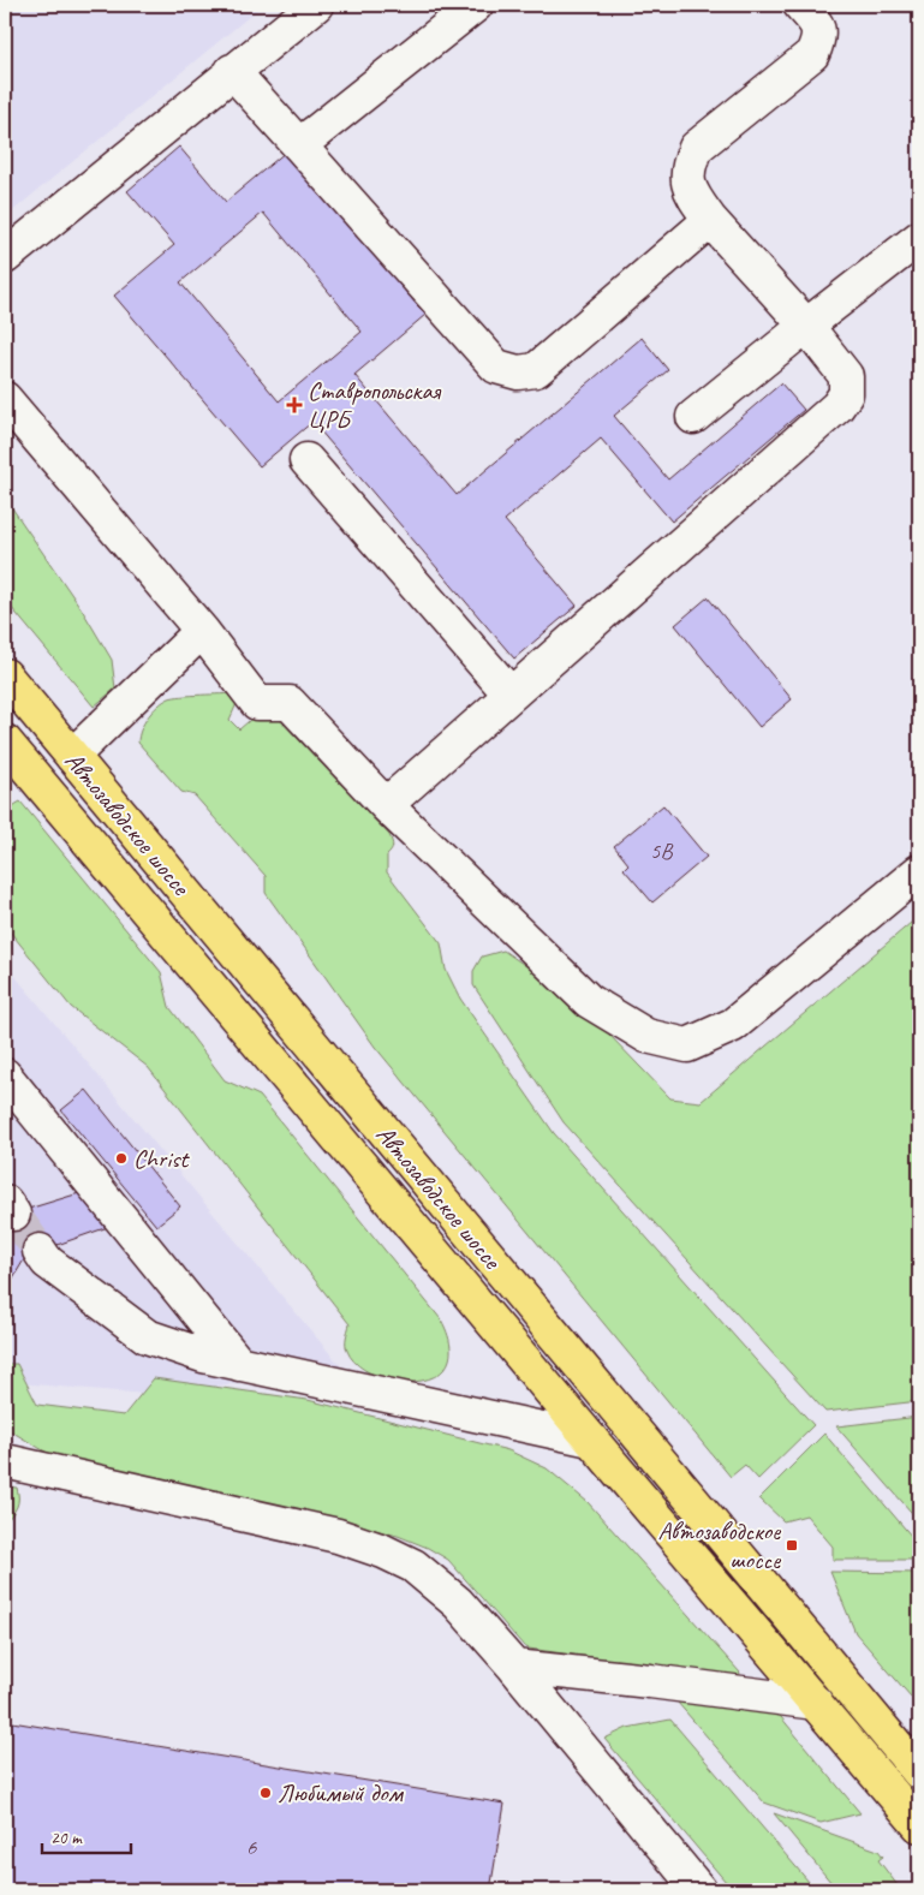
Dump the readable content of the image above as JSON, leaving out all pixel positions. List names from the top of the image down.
{
  "streets": {
    "main road": ["Автозаводское шоссе"]
  },
  "places": {
    "health": ["Ставропольская ЦРБ"],
    "other": ["Christ", "Любимый дом"],
    "transit": ["Автозаводское шоссе"]
  },
  "house_numbers": ["5В", "6"],
  "scale_bar": "20 m"
}
